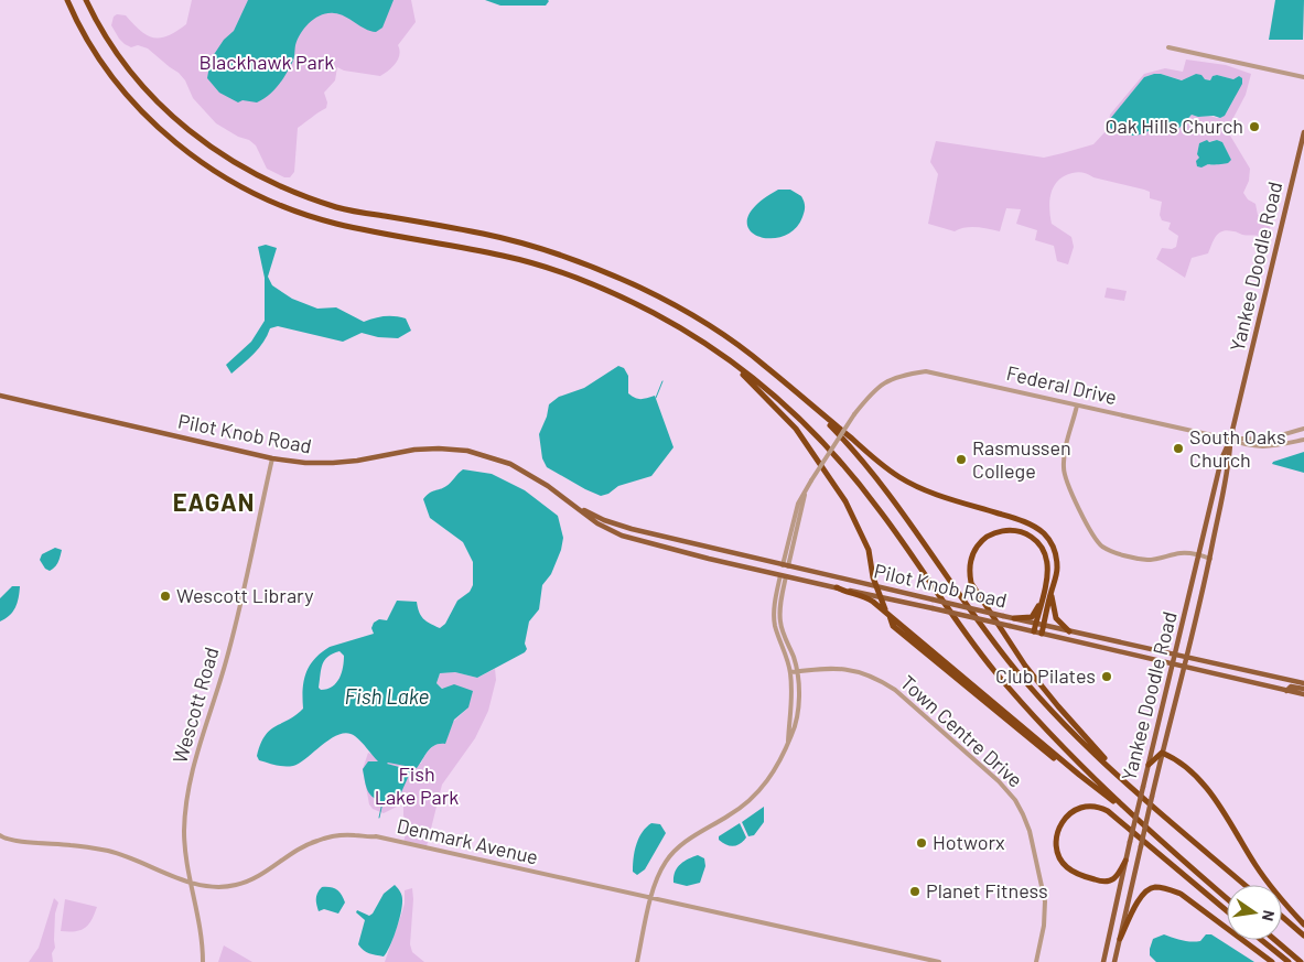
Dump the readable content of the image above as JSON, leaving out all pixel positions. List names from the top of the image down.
{
  "streets": {
    "main road": ["Yankee Doodle Road", "Pilot Knob Road"],
    "street": [
      "Federal Drive",
      "Wescott Road",
      "Town Centre Drive",
      "Denmark Avenue"
    ]
  },
  "crossings": [
    ["Yankee Doodle Road", "Federal Drive"],
    ["Yankee Doodle Road", "Pilot Knob Road"],
    ["Federal Drive", "Pilot Knob Road"],
    ["Pilot Knob Road", "Wescott Road"],
    ["Wescott Road", "Denmark Avenue"]
  ],
  "districts": ["EAGAN"],
  "water": ["Fish Lake"],
  "parks": ["Blackhawk Park", "Fish Lake Park"],
  "places": [
    "Oak Hills Church",
    "South Oaks Church",
    "Rasmussen College",
    "Wescott Library",
    "Club Pilates",
    "Hotworx",
    "Planet Fitness"
  ],
  "north": "right"
}
